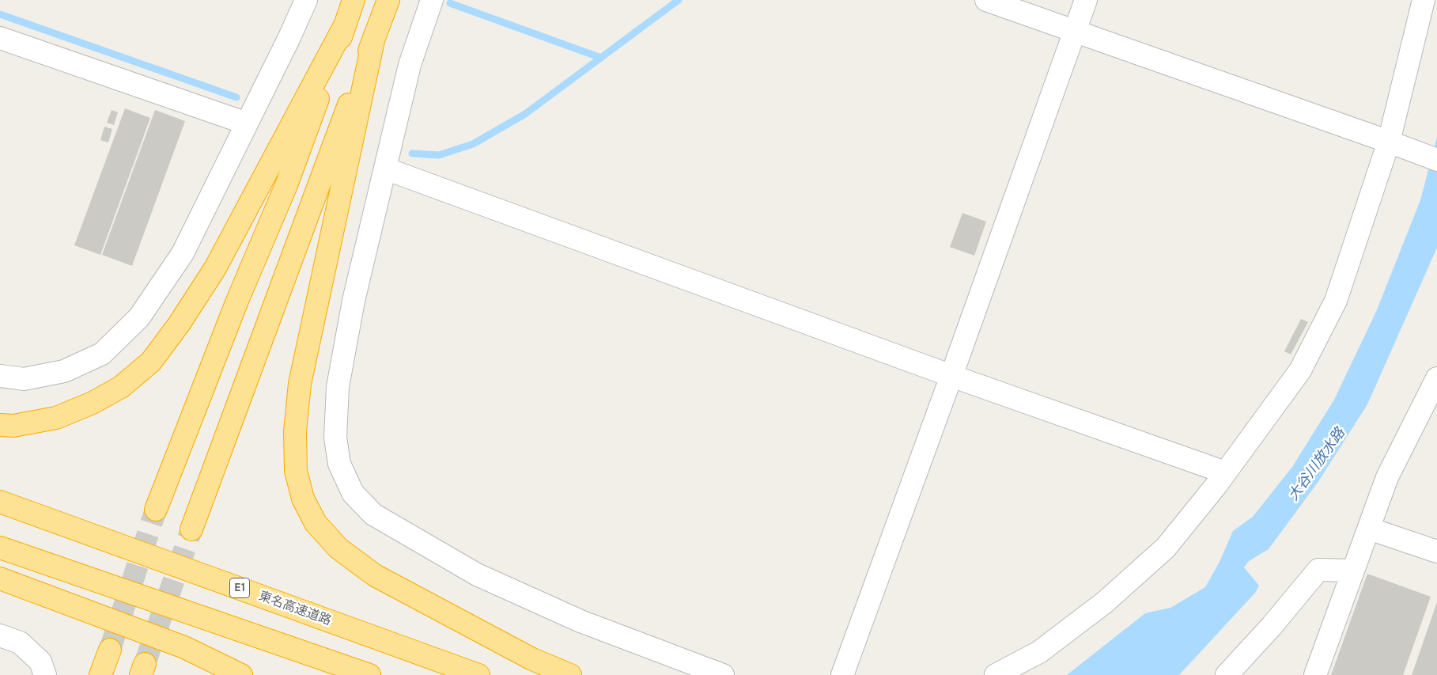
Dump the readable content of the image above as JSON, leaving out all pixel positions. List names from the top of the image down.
{
  "streets": {
    "highway": ["E1", "東名高速道路"]
  },
  "water": ["大谷川放水路"]
}
